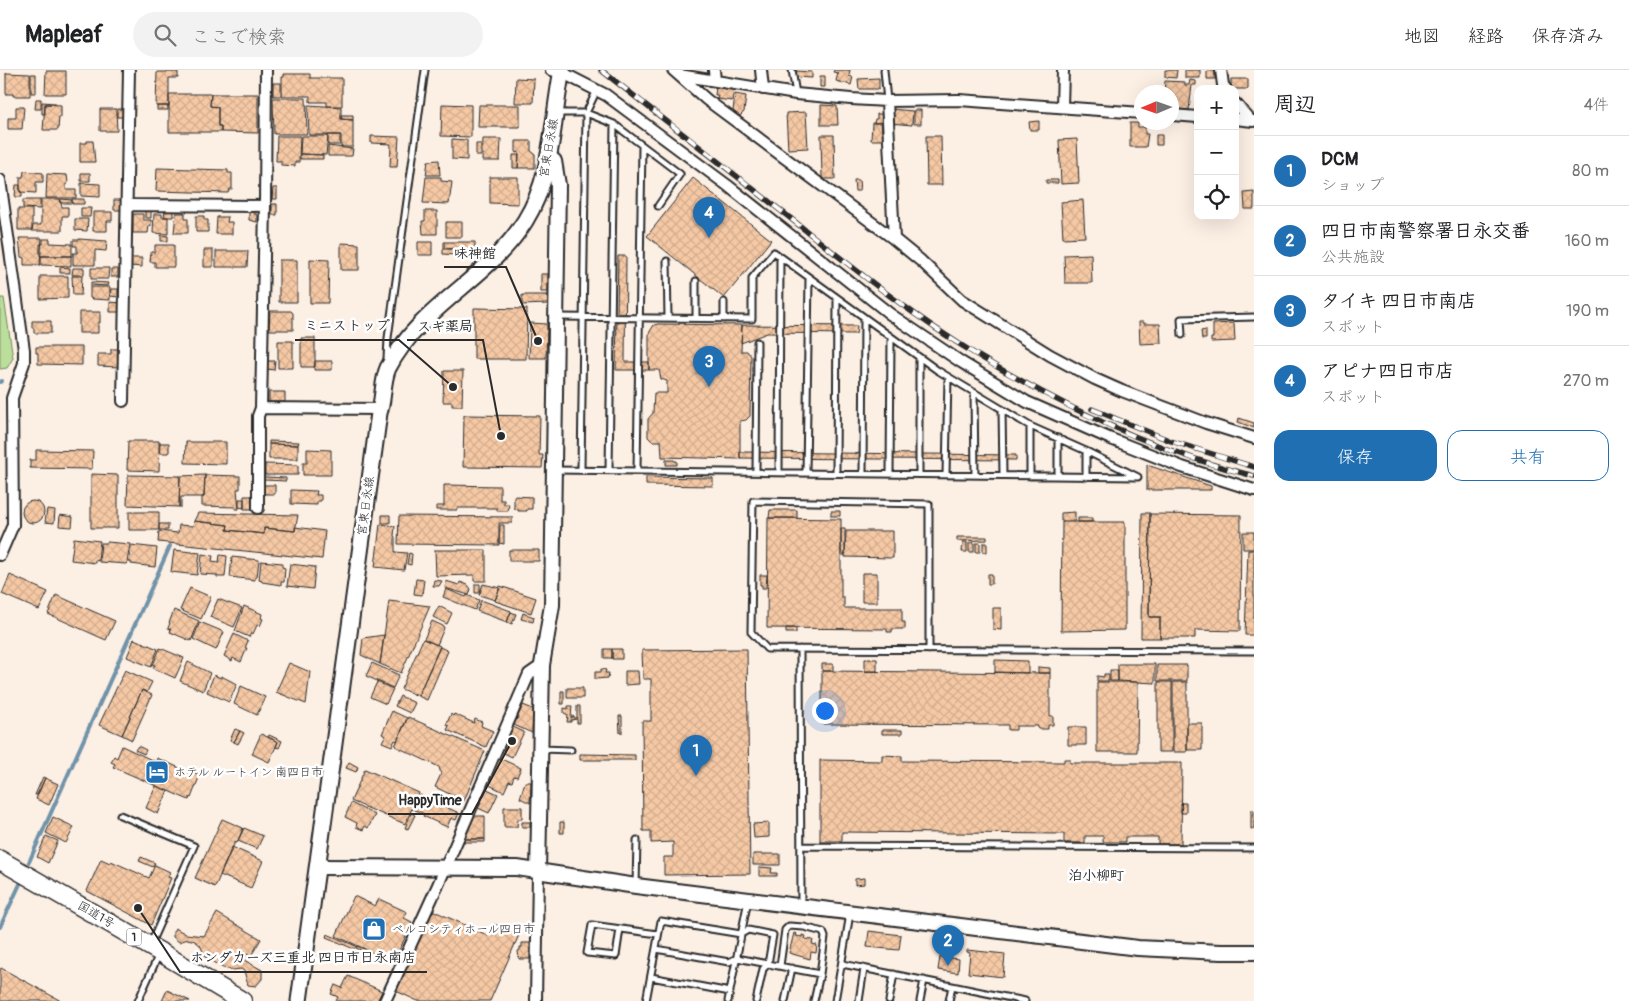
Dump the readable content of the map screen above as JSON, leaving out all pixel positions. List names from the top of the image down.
{
  "streets": {
    "highway": ["国道1号", "1"],
    "main road": ["宮東日永線"]
  },
  "districts": ["泊小柳町"],
  "places": {
    "other": [
      "味神館",
      "ミニストップ",
      "スギ薬局",
      "HappyTime",
      "ホンダカーズ三重北 四日市日永南店"
    ],
    "hotel": ["ホテル ルートイン 南四日市"],
    "shop": ["ベルコシティホール四日市"]
  },
  "north": "left",
  "page": {
    "header": "Mapleaf",
    "search": "ここで検索",
    "nav": ["地図", "経路", "保存済み"],
    "heading": ["周辺", "4件"],
    "map_buttons": ["+", "−"],
    "list": [
      {
        "mark": "1",
        "name": "DCM",
        "note": "ショップ",
        "value": "80 m"
      },
      {
        "mark": "2",
        "name": "四日市南警察署日永交番",
        "note": "公共施設",
        "value": "160 m"
      },
      {
        "mark": "3",
        "name": "タイキ 四日市南店",
        "note": "スポット",
        "value": "190 m"
      },
      {
        "mark": "4",
        "name": "アピナ四日市店",
        "note": "スポット",
        "value": "270 m"
      }
    ],
    "pins": [
      "4",
      "3",
      "1",
      "2"
    ],
    "buttons": ["保存", "共有"]
  }
}
